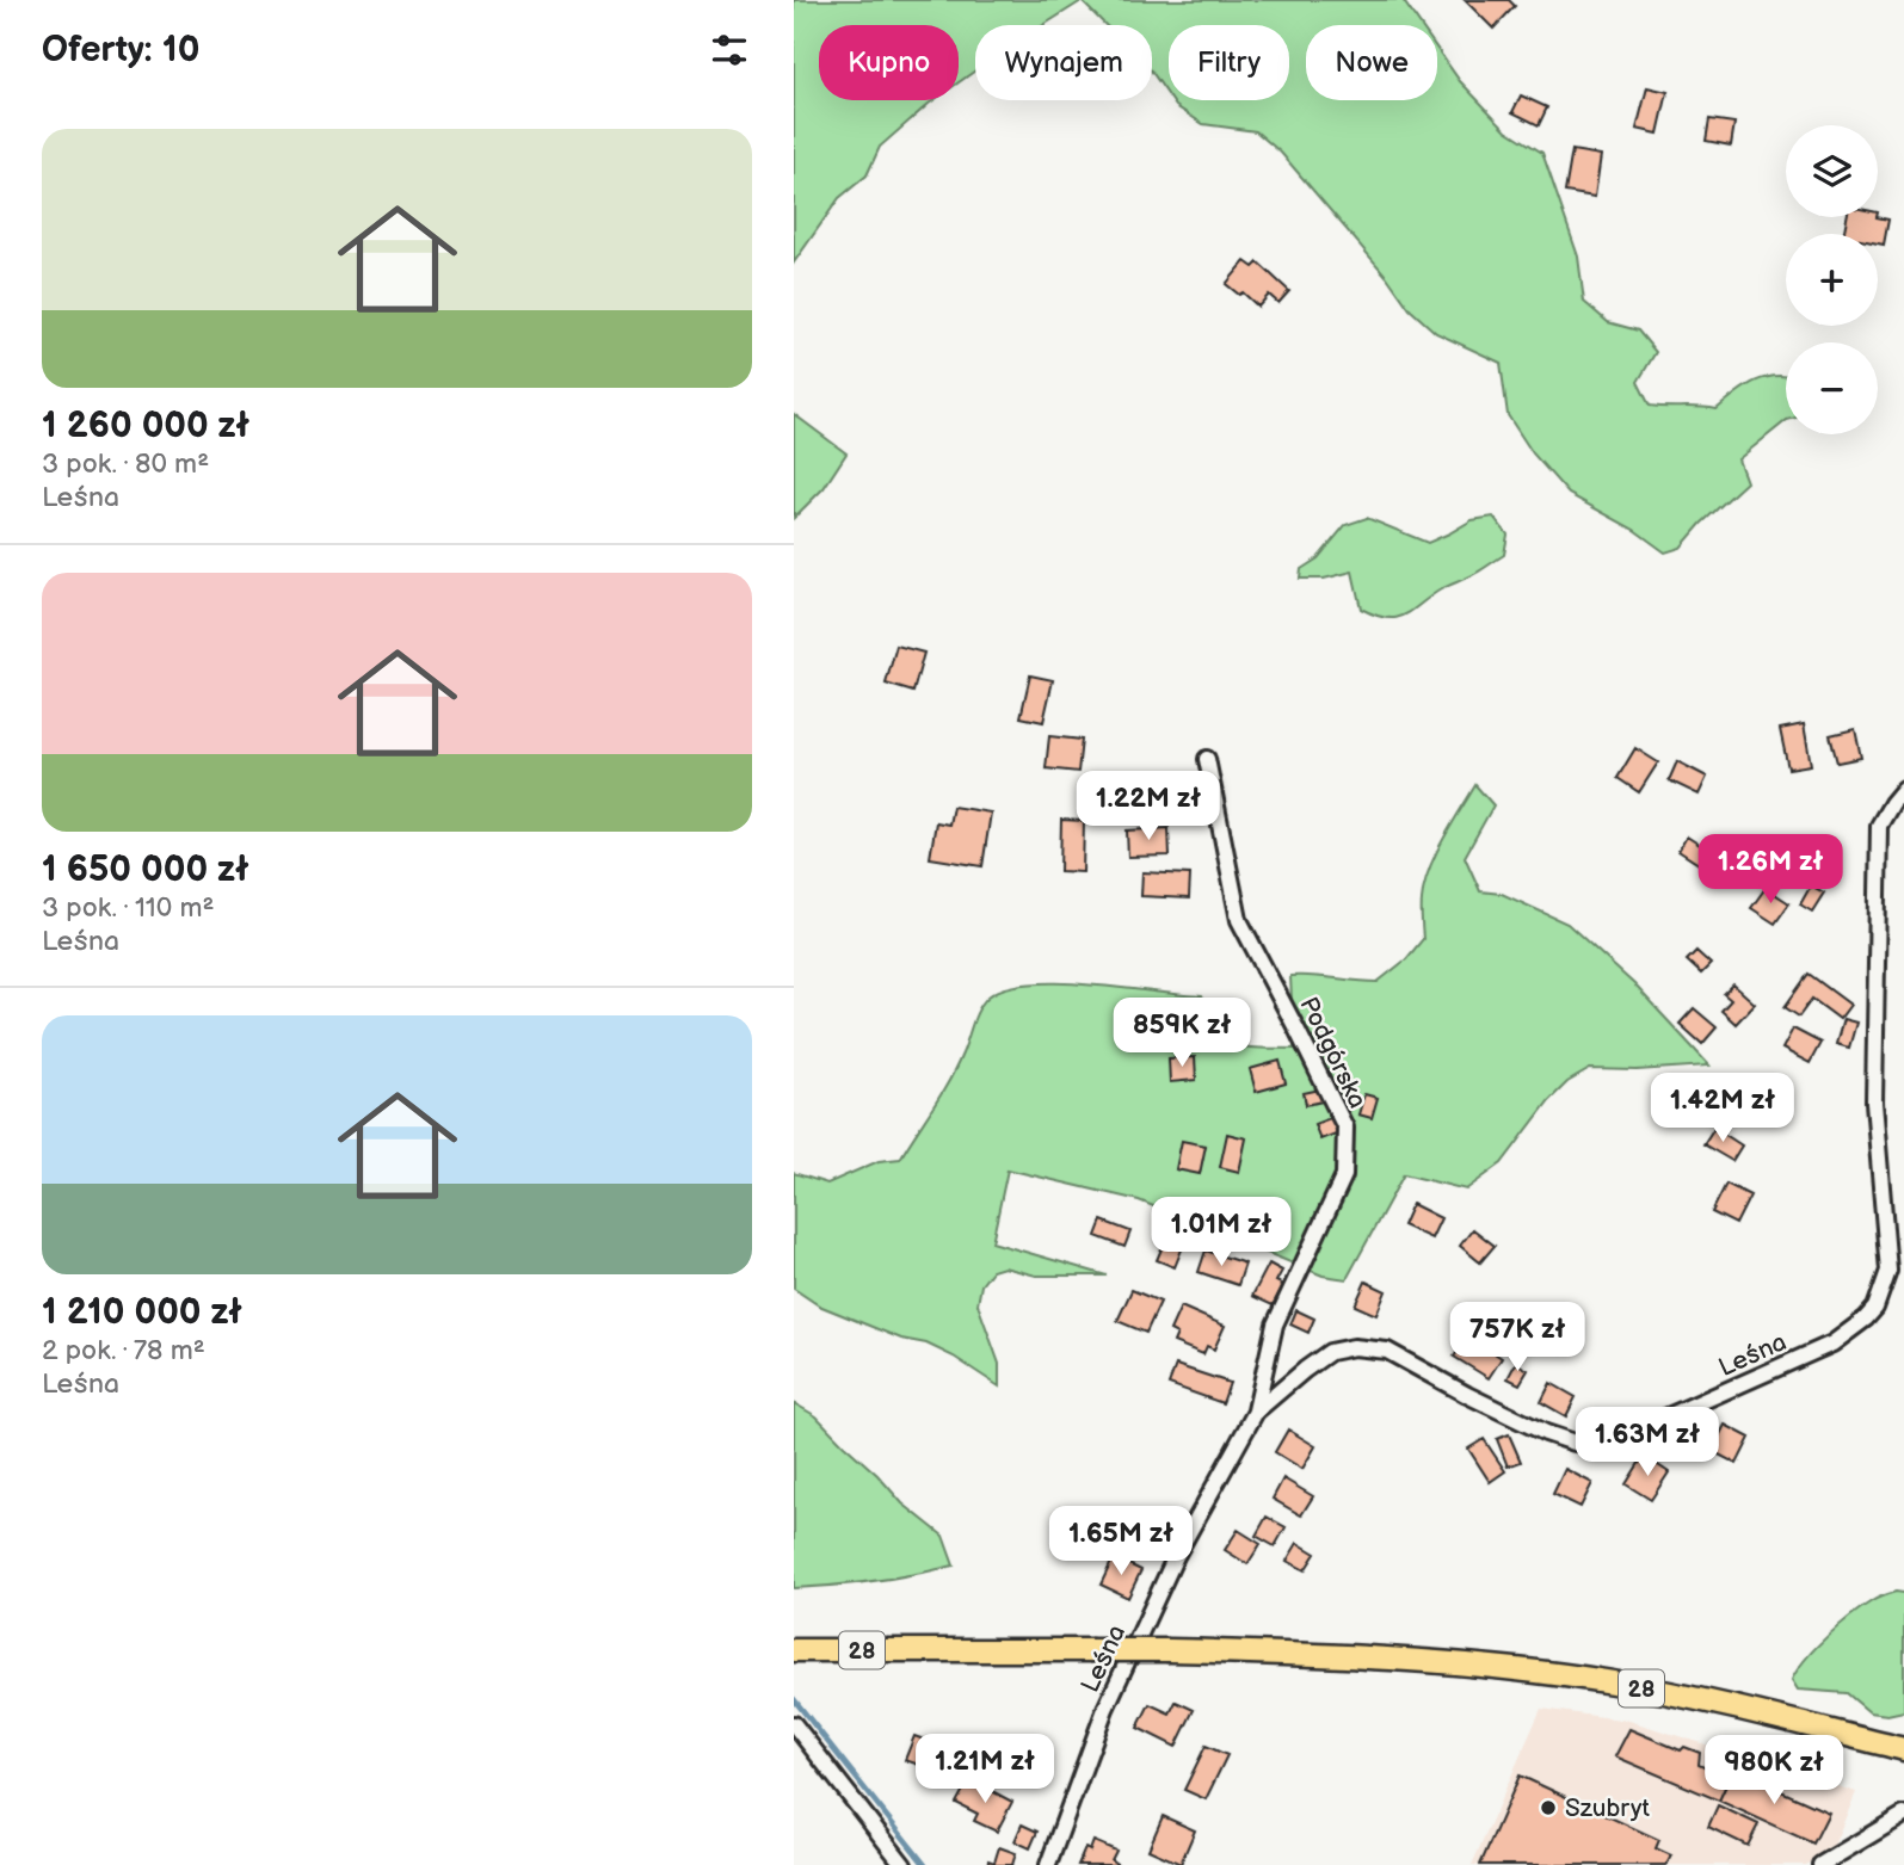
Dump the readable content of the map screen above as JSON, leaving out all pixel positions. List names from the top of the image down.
{
  "streets": {
    "main road": ["28"],
    "street": ["Podgórska", "Leśna"]
  },
  "crossings": [
    ["Podgórska", "Leśna"]
  ],
  "places": ["Szubryt"],
  "page": {
    "heading": "Oferty: 10",
    "chip": [
      "Kupno",
      "Wynajem",
      "Filtry",
      "Nowe"
    ],
    "list": [
      {
        "name": "1 260 000 zł",
        "note": "3 pok. · 80 m² · Leśna"
      },
      {
        "name": "1 650 000 zł",
        "note": "3 pok. · 110 m² · Leśna"
      },
      {
        "name": "1 210 000 zł",
        "note": "2 pok. · 78 m² · Leśna"
      }
    ],
    "map_buttons": ["+", "−"],
    "price": [
      "1.22M zł",
      "1.26M zł",
      "859K zł",
      "1.42M zł",
      "1.01M zł",
      "757K zł",
      "1.63M zł",
      "1.65M zł",
      "1.21M zł",
      "980K zł"
    ]
  }
}
